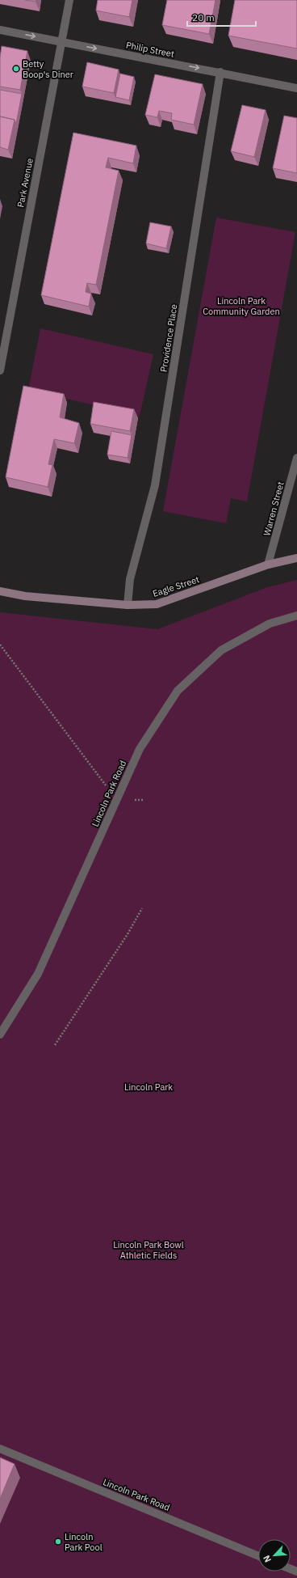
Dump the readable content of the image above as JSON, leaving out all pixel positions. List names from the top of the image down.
{
  "streets": {
    "street": [
      "Philip Street",
      "Park Avenue",
      "Providence Place",
      "Warren Street",
      "Eagle Street",
      "Lincoln Park Road"
    ]
  },
  "crossings": [
    ["Philip Street", "Park Avenue"],
    ["Philip Street", "Providence Place"],
    ["Providence Place", "Eagle Street"],
    ["Warren Street", "Eagle Street"]
  ],
  "one_way": ["Philip Street"],
  "parks": ["Lincoln Park Community Garden", "Lincoln Park", "Lincoln Park Bowl Athletic Fields"],
  "places": ["Betty Boop's Diner", "Lincoln Park Pool"],
  "scale_bar": "20 m",
  "north": "bottom left"
}
